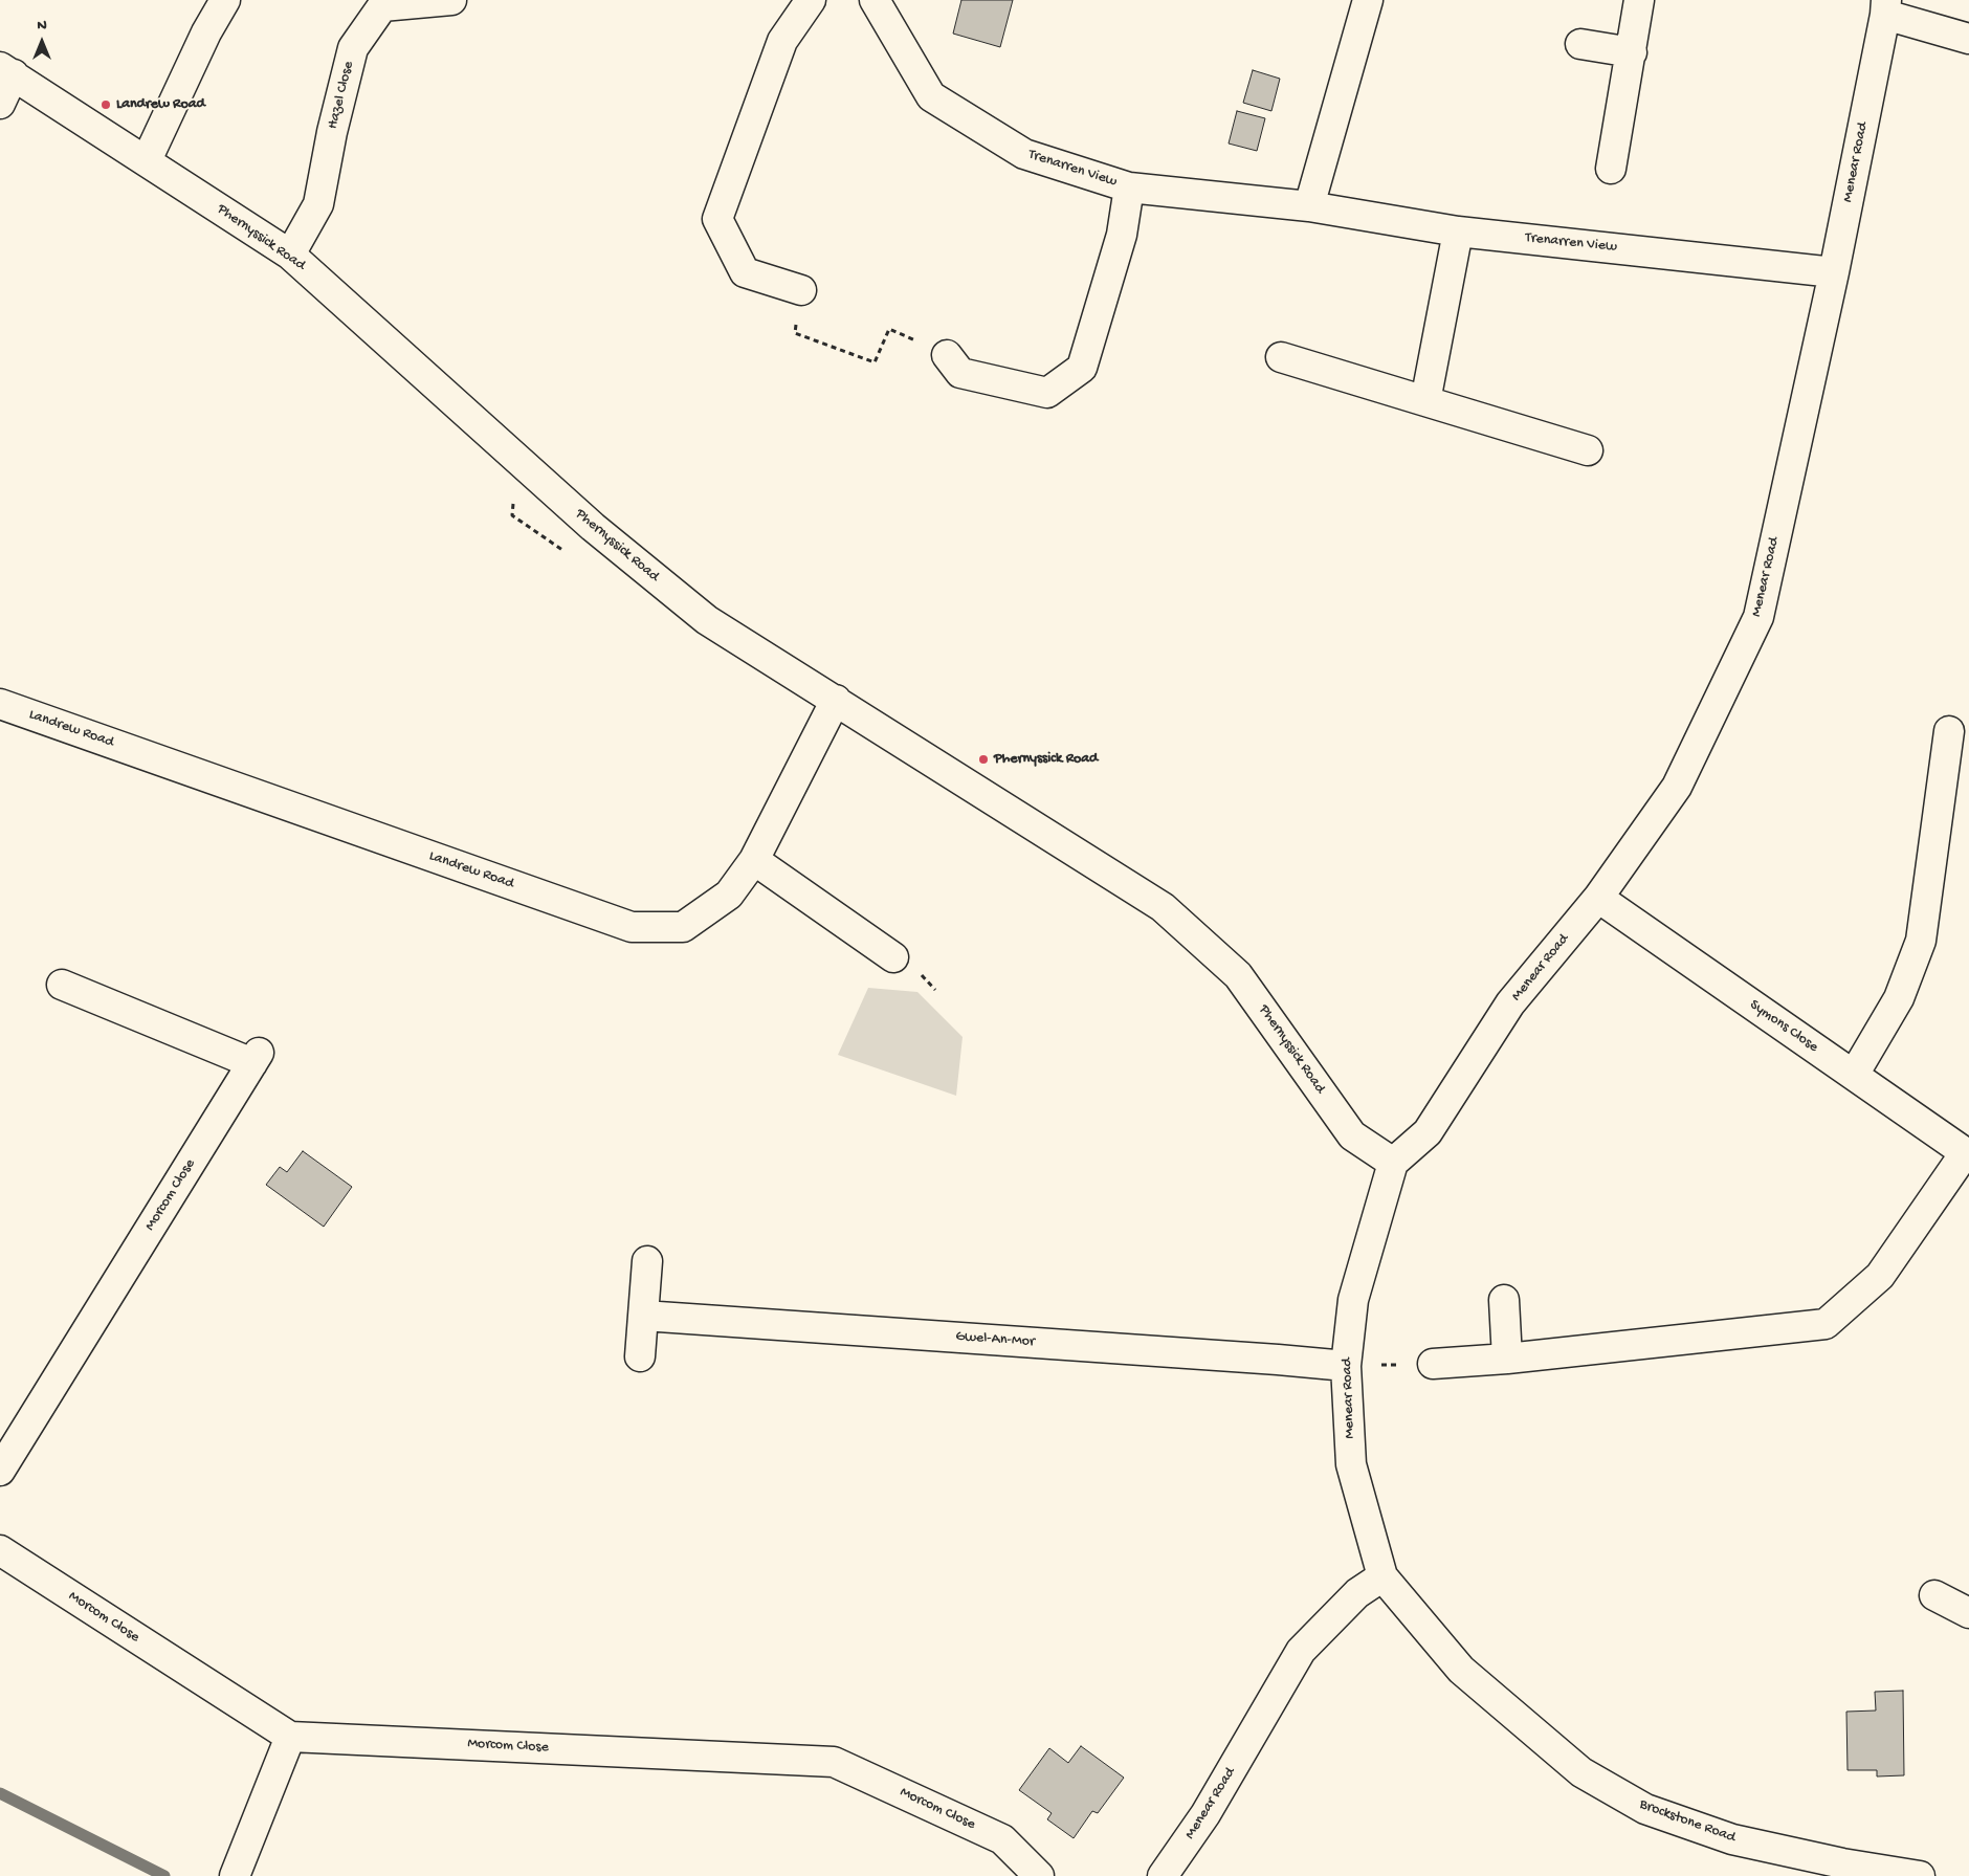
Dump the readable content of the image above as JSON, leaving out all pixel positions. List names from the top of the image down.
{
  "streets": {
    "street": [
      "Hazel Close",
      "Menear Road",
      "Trenarren View",
      "Phernyssick Road",
      "Landrew Road",
      "Symons Close",
      "Morcom Close",
      "Gwel-An-Mor",
      "Brockstone Road"
    ]
  },
  "crossings": [
    ["Hazel Close", "Phernyssick Road"],
    ["Menear Road", "Trenarren View"],
    ["Menear Road", "Phernyssick Road"],
    ["Menear Road", "Symons Close"],
    ["Menear Road", "Gwel-An-Mor"],
    ["Menear Road", "Brockstone Road"],
    ["Phernyssick Road", "Landrew Road"]
  ],
  "places": ["Landrew Road", "Phernyssick Road"],
  "north": "top"
}
